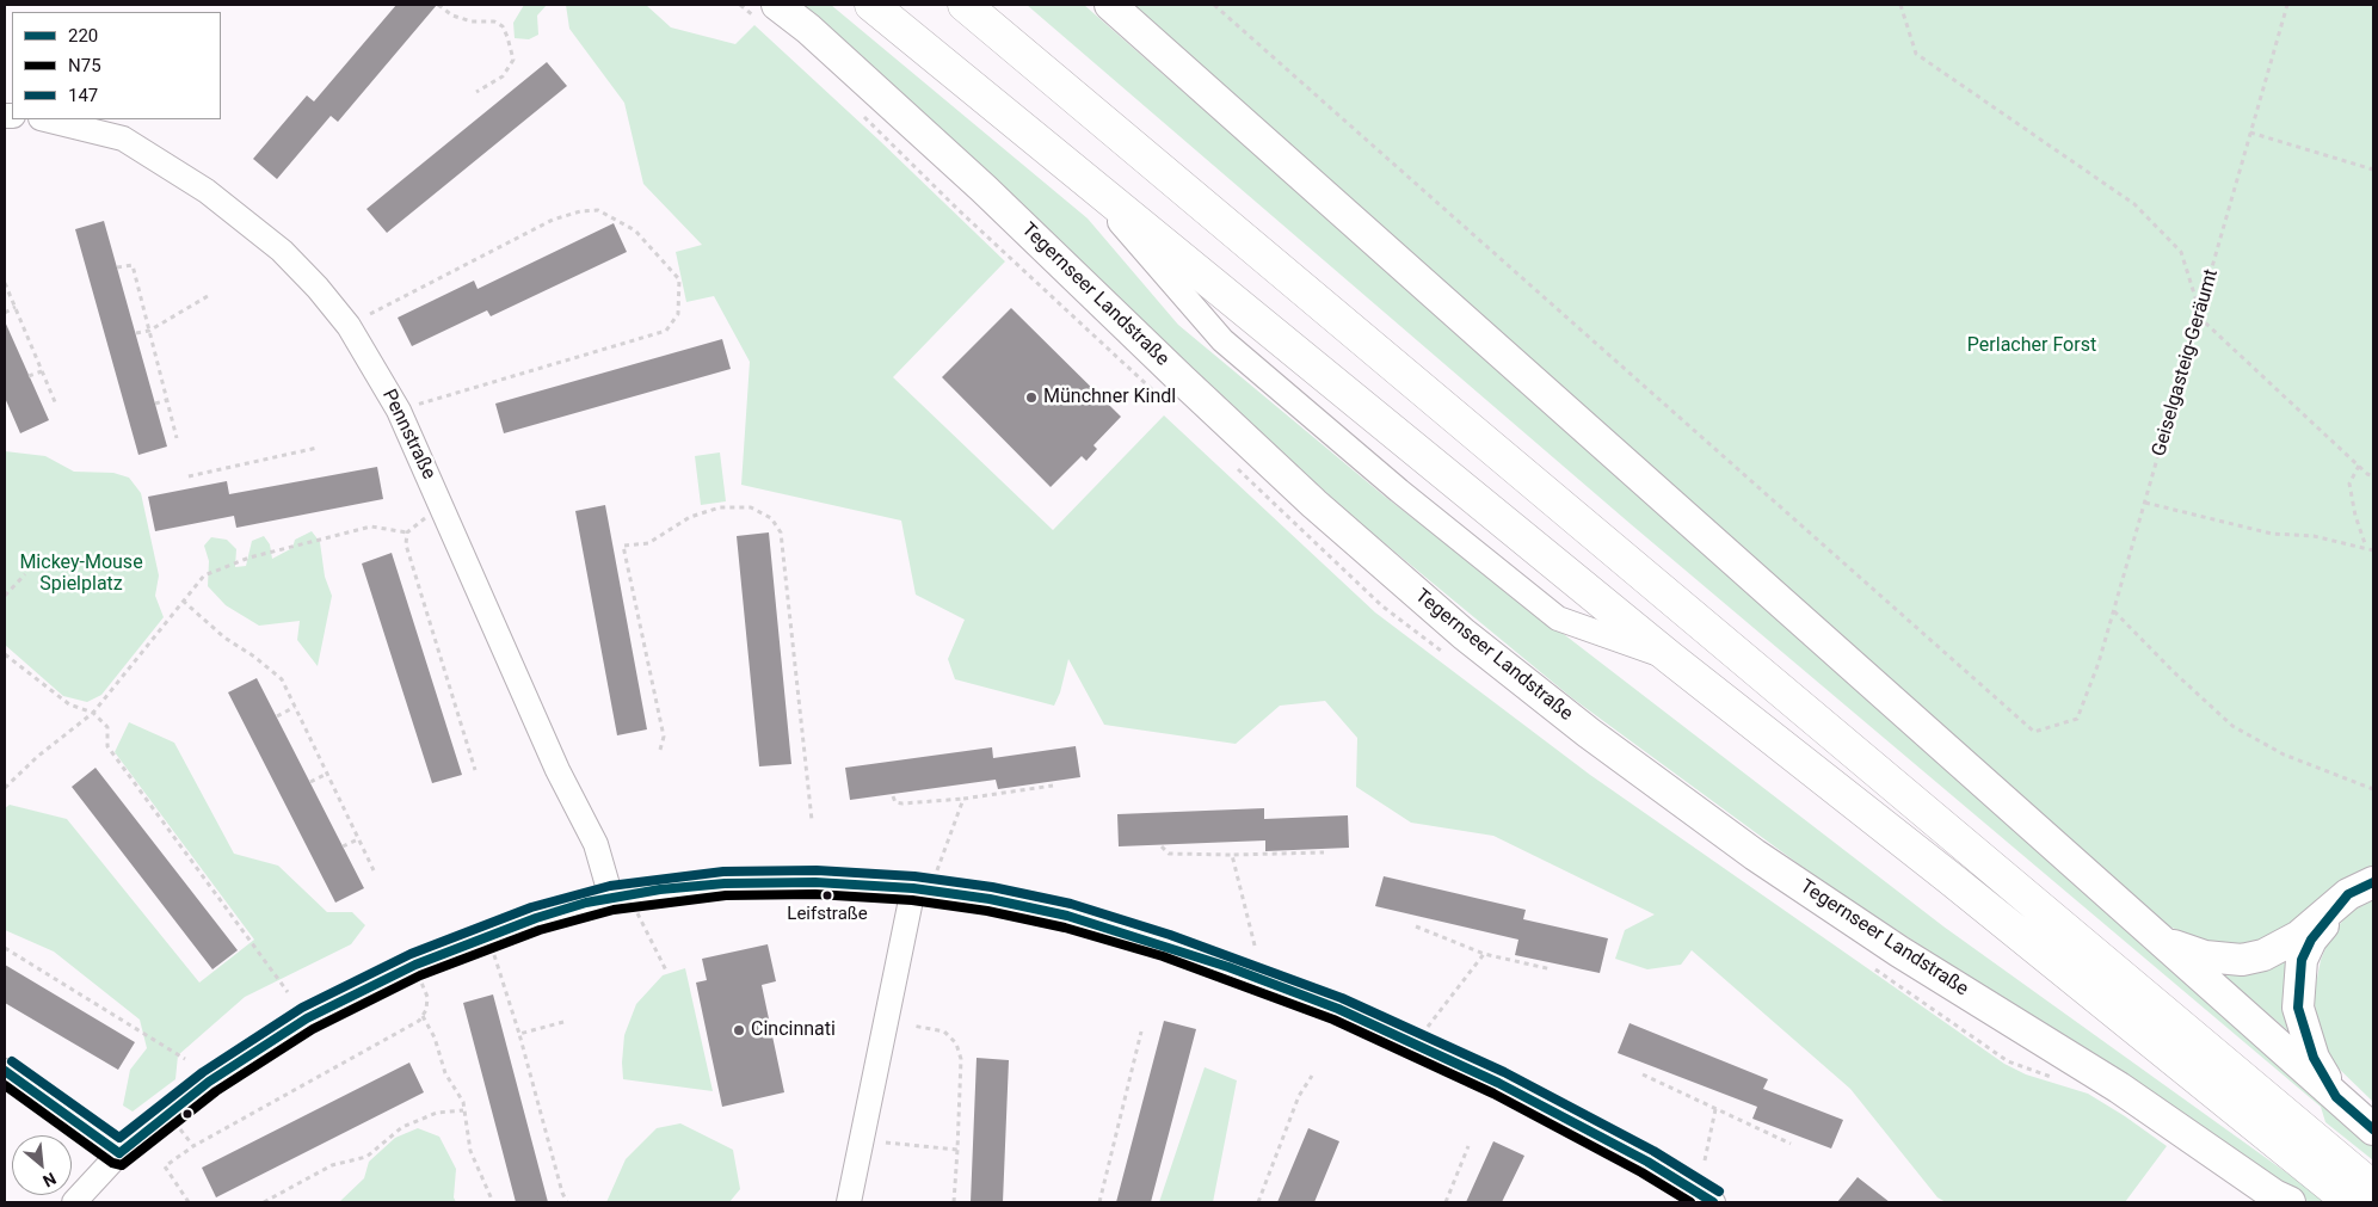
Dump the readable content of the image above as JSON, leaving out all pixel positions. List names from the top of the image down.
{
  "streets": {
    "main road": ["Tegernseer Landstraße"],
    "street": ["Pennstraße"],
    "path": ["Geiselgasteig-Geräumt"]
  },
  "parks": ["Perlacher Forst", "Mickey-Mouse Spielplatz"],
  "places": ["Münchner Kindl", "Leifstraße", "Cincinnati"],
  "lines": ["transit line 147", "transit line 220", "transit line N75"],
  "legend": ["220", "N75", "147"],
  "north": "bottom right"
}
